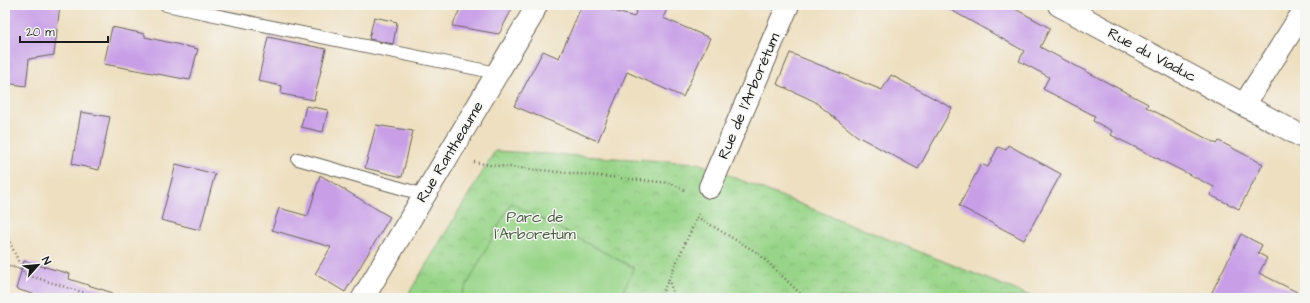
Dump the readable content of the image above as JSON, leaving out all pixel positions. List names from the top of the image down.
{
  "streets": {
    "street": ["Rue du Viaduc", "Rue de l'Arborétum", "Rue Rantheaume"]
  },
  "parks": ["Parc de l'Arboretum"],
  "scale_bar": "20 m",
  "north": "top right"
}
